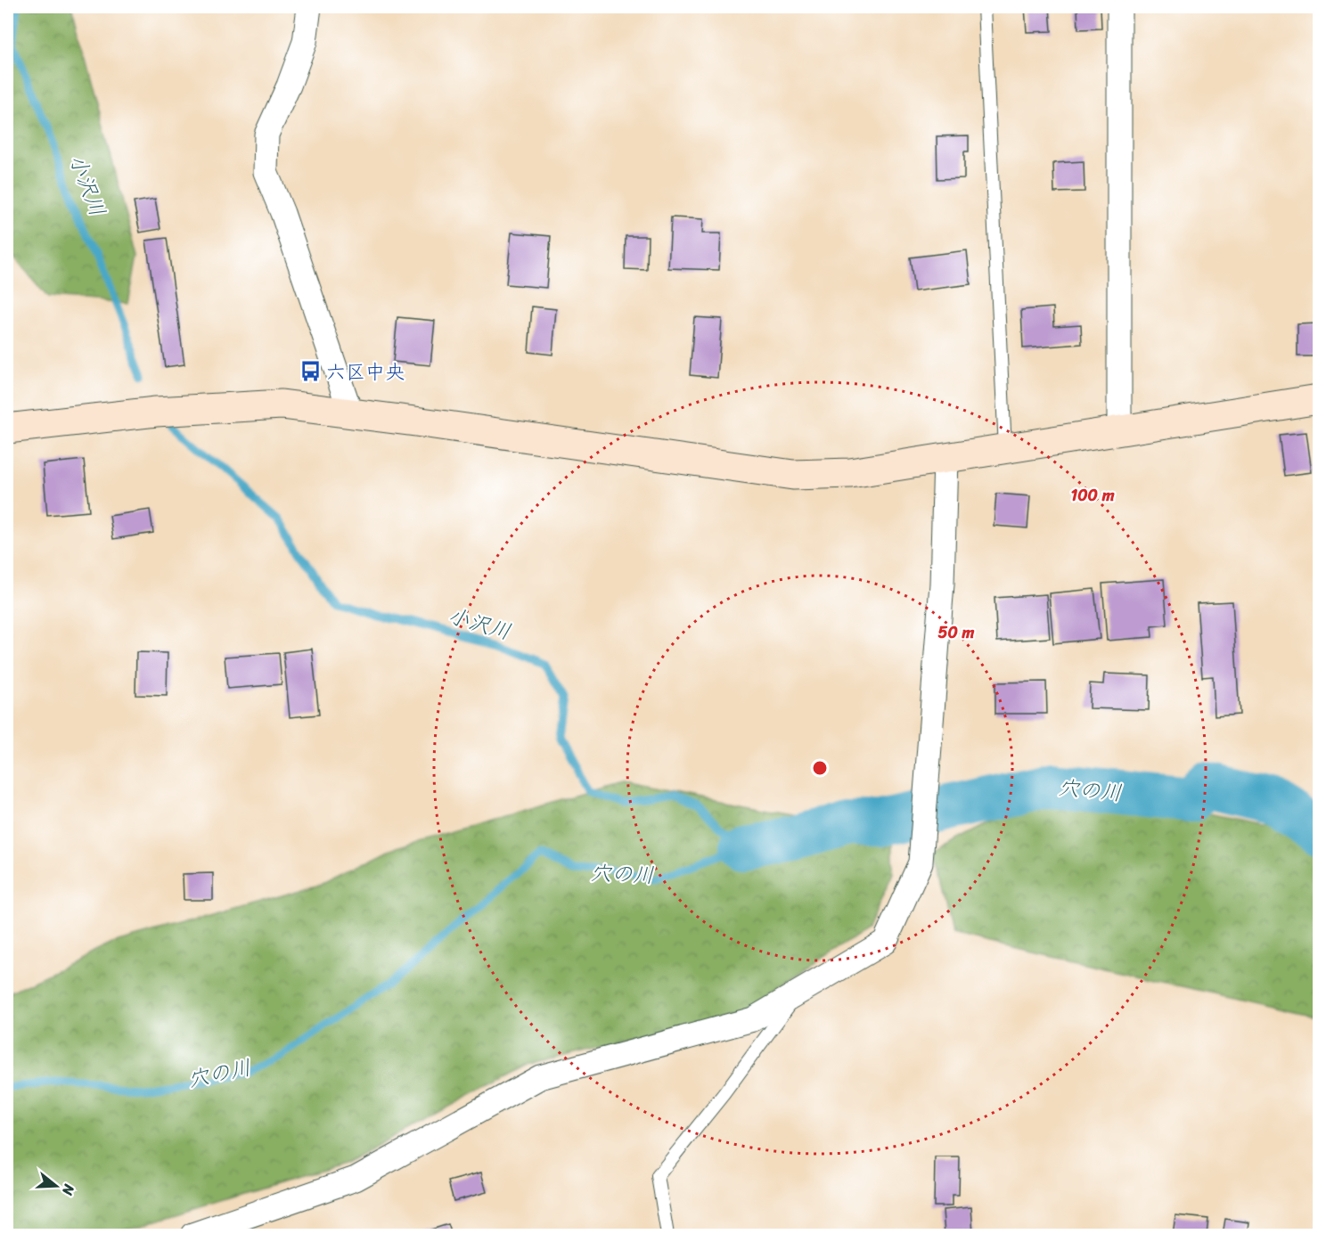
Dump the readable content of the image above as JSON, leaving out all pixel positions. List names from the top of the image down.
{
  "water": ["小沢川", "穴の川"],
  "places": {
    "bus stop": ["六区中央"]
  },
  "north": "right",
  "rings": ["100 m", "50 m"]
}
